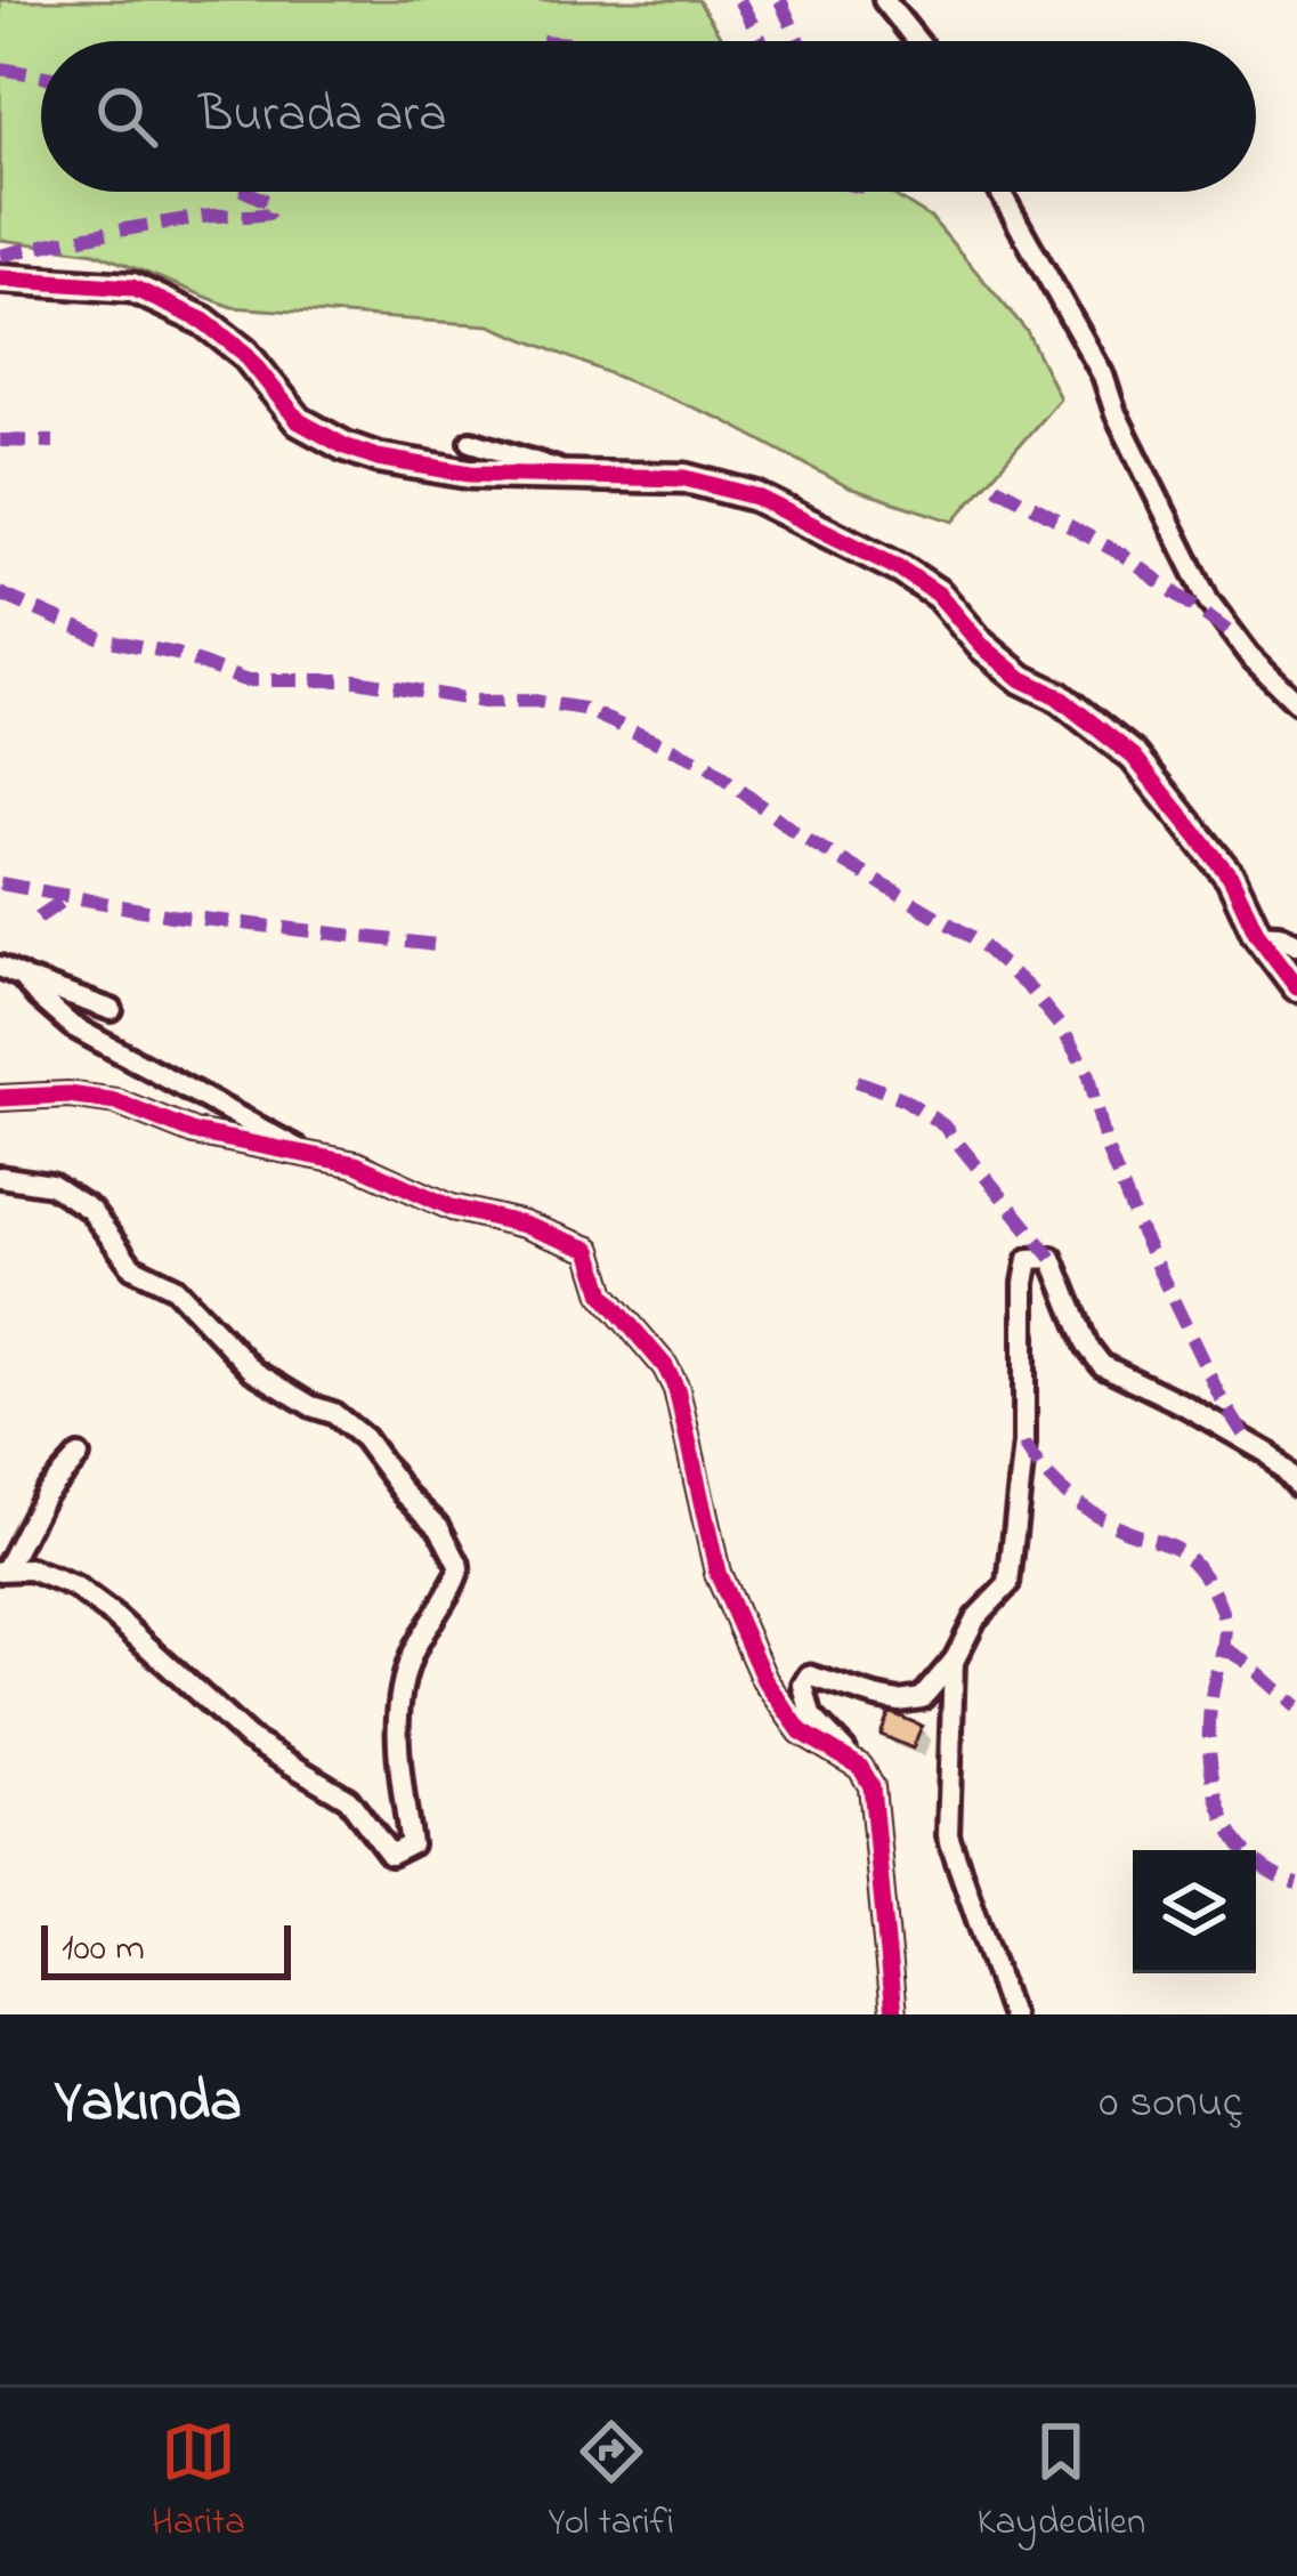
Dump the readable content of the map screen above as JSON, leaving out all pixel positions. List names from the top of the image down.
{
  "scale_bar": "100 m",
  "page": {
    "search": "Burada ara",
    "scale": "100 m",
    "heading": ["Yakında", "0 sonuç"],
    "nav": ["Harita", "Yol tarifi", "Kaydedilen"]
  }
}
